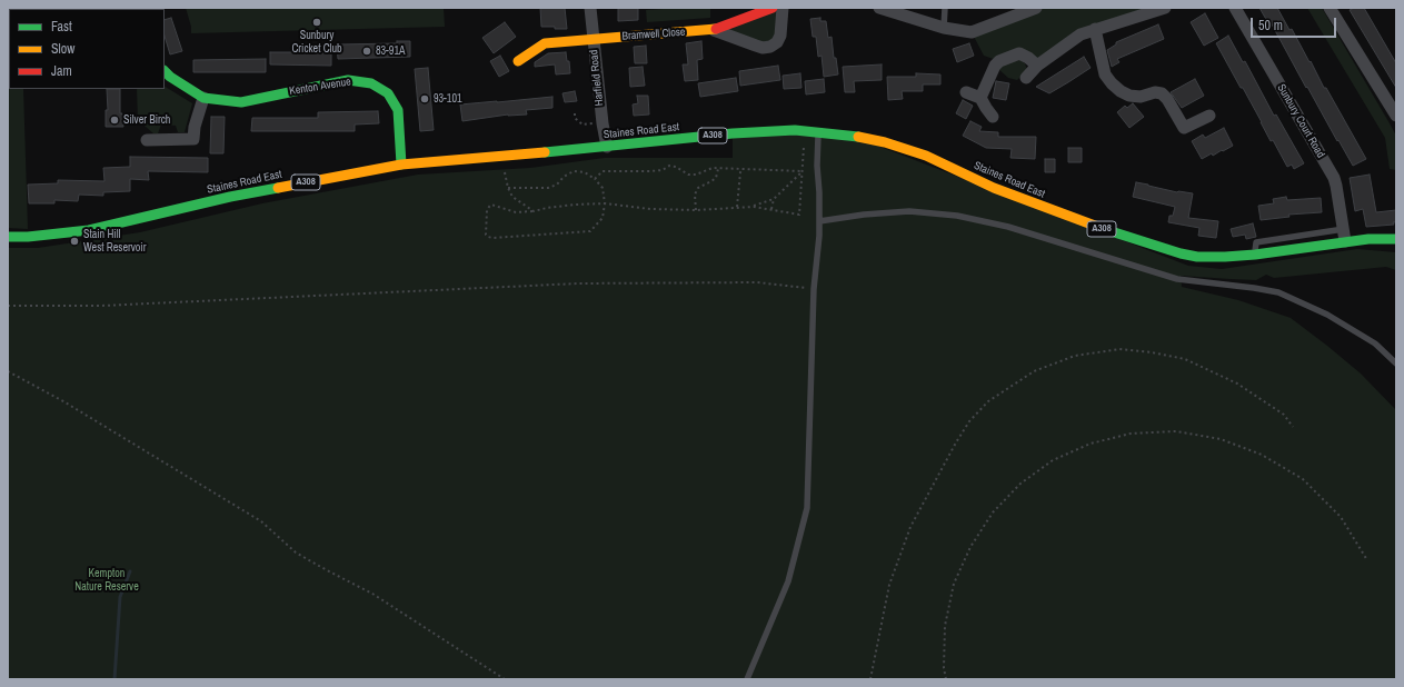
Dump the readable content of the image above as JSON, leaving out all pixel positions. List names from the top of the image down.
{
  "streets": {
    "main road": [
      "Bramwell Close",
      "Kenton Avenue",
      "Staines Road East",
      "A308"
    ],
    "street": ["Harfield Road", "Sunbury Court Road"]
  },
  "crossings": [
    ["Bramwell Close", "Harfield Road"],
    ["Harfield Road", "Staines Road East"],
    ["Kenton Avenue", "Staines Road East"],
    ["Sunbury Court Road", "Staines Road East"]
  ],
  "parks": ["Kempton Nature Reserve"],
  "places": [
    "Sunbury Cricket Club",
    "83-91A",
    "93-101",
    "Silver Birch",
    "Stain Hill West Reservoir"
  ],
  "legend": ["Fast", "Slow", "Jam"],
  "scale_bar": "50 m"
}
